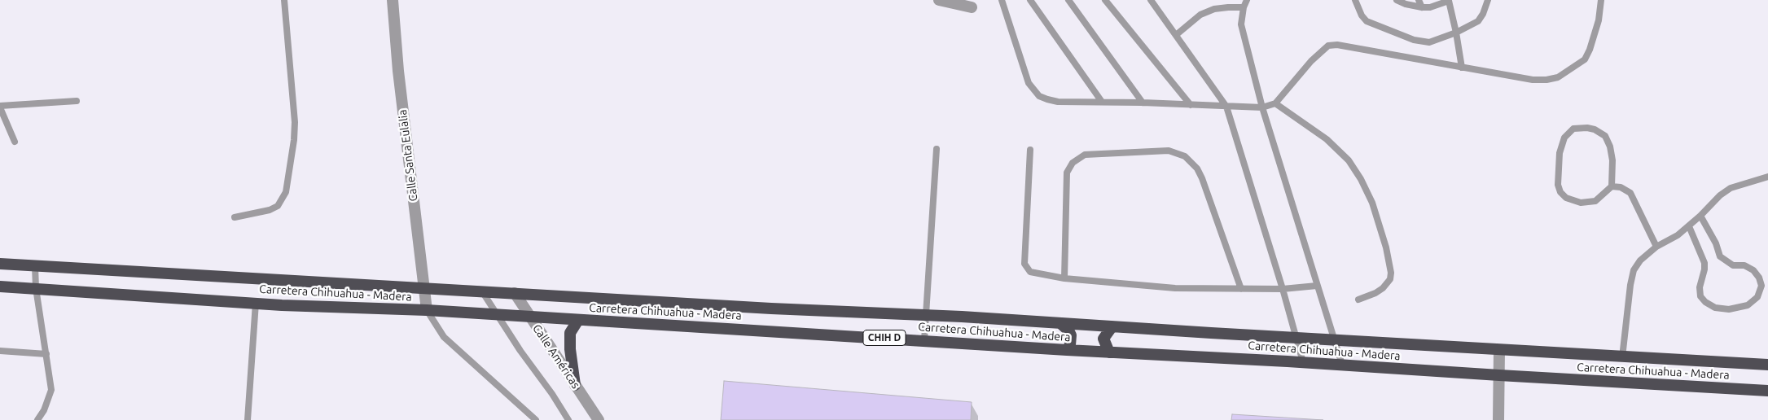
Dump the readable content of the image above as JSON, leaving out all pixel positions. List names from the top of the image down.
{
  "streets": {
    "highway": ["Carretera Chihuahua - Madera", "CHIH D"],
    "street": ["Calle Santa Eulalia", "Calle Américas"]
  },
  "crossings": [
    ["Calle Santa Eulalia", "Carretera Chihuahua - Madera"],
    ["Carretera Chihuahua - Madera", "Calle Américas"]
  ]
}
